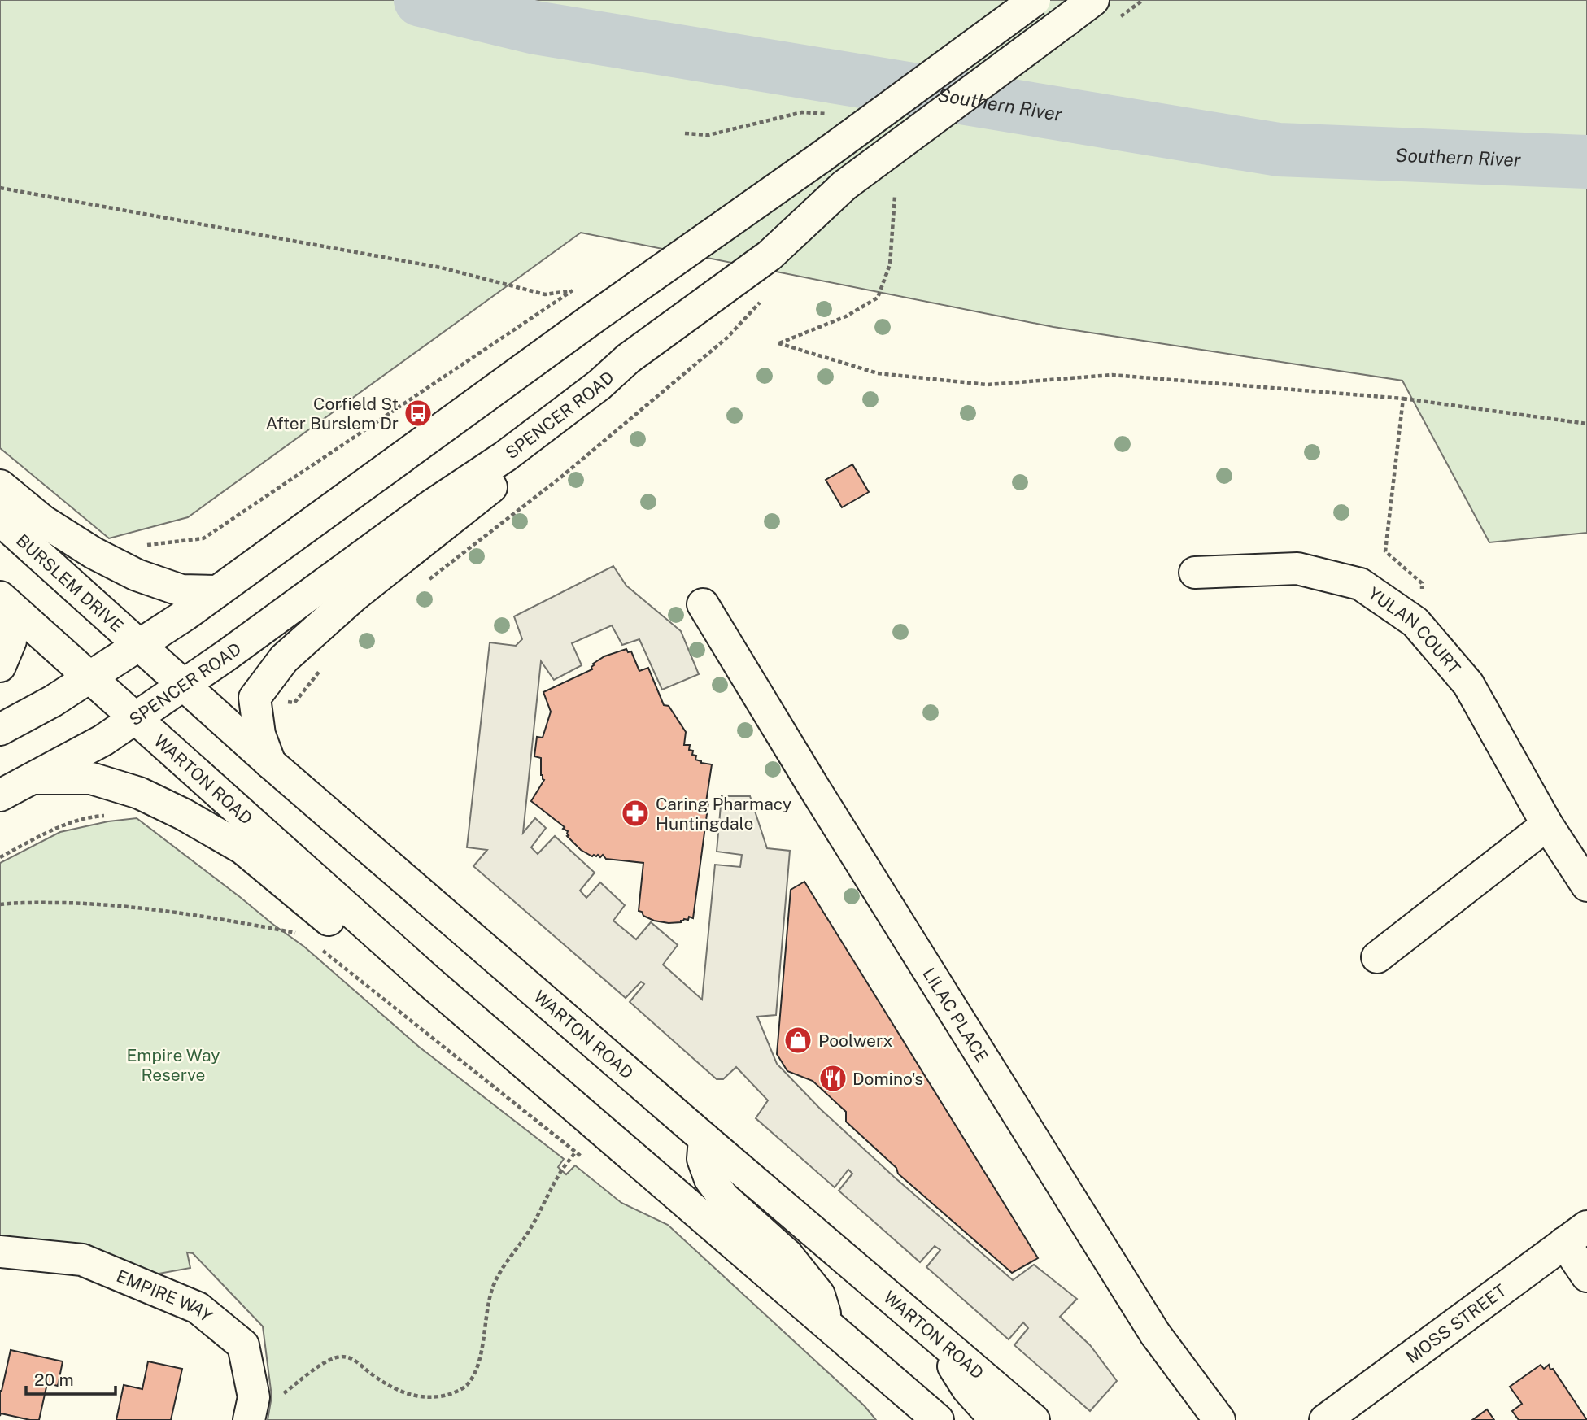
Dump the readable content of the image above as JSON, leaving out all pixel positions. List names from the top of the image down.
{
  "streets": {
    "main road": [
      "SPENCER ROAD",
      "BURSLEM DRIVE",
      "YULAN COURT",
      "WARTON ROAD",
      "LILAC PLACE",
      "EMPIRE WAY",
      "MOSS STREET"
    ]
  },
  "crossings": [
    ["SPENCER ROAD", "WARTON ROAD"],
    ["BURSLEM DRIVE", "WARTON ROAD"]
  ],
  "water": ["Southern River"],
  "parks": ["Empire Way Reserve"],
  "places": {
    "bus stop": ["Corfield St After Burslem Dr"],
    "pharmacy": ["Caring Pharmacy Huntingdale"],
    "shop": ["Poolwerx"],
    "restaurant": ["Domino's"]
  },
  "scale_bar": "20 m"
}
